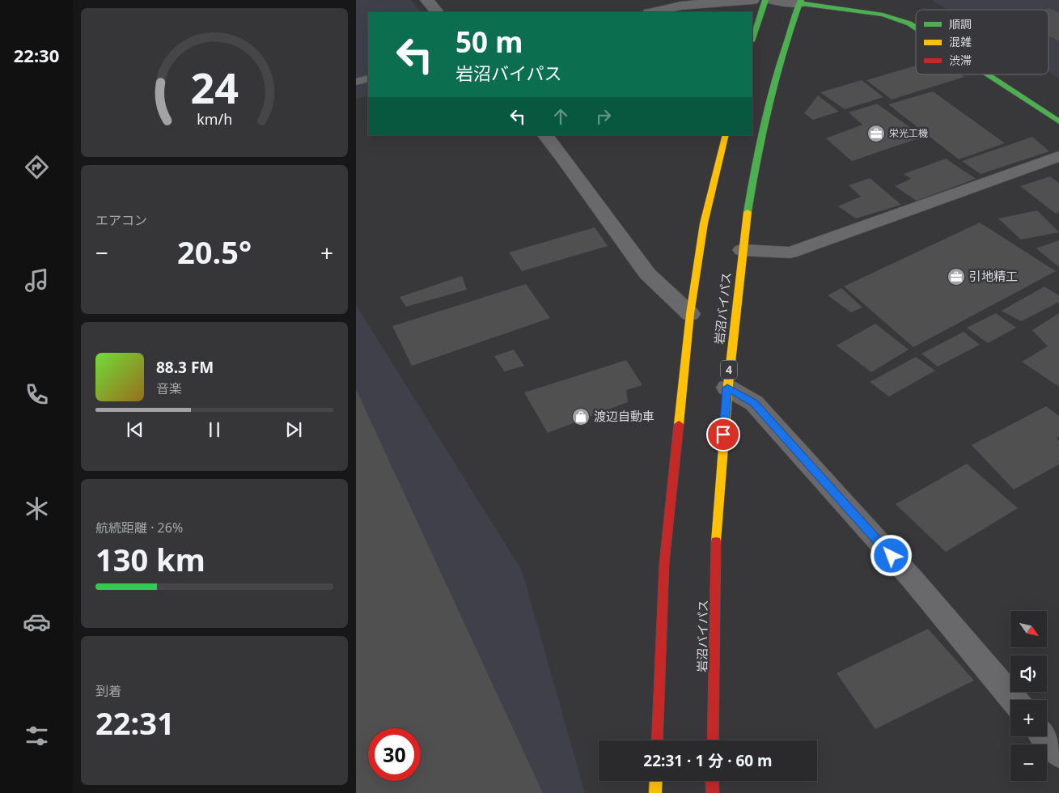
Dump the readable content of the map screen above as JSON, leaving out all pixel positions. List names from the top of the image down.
{
  "streets": {
    "main road": ["岩沼バイパス", "4"]
  },
  "places": {
    "office": ["栄光工機", "引地精工"],
    "shop": ["渡辺自動車"]
  },
  "legend": ["順調", "混雑", "渋滞"],
  "north": "bottom right",
  "page": {
    "tabs": "22:30",
    "turn": ["50 m", "岩沼バイパス"],
    "tile": [
      "エアコン",
      ["航続距離 · 26%", "130 km"],
      ["到着", "22:31"]
    ],
    "heat": ["−", "20.5°", "+"],
    "song": ["88.3 FM", "音楽"],
    "map_buttons": ["+", "−"],
    "limit": "30",
    "trip": "22:31 · 1 分 · 60 m",
    "gauge": ["24", "km/h"]
  }
}
